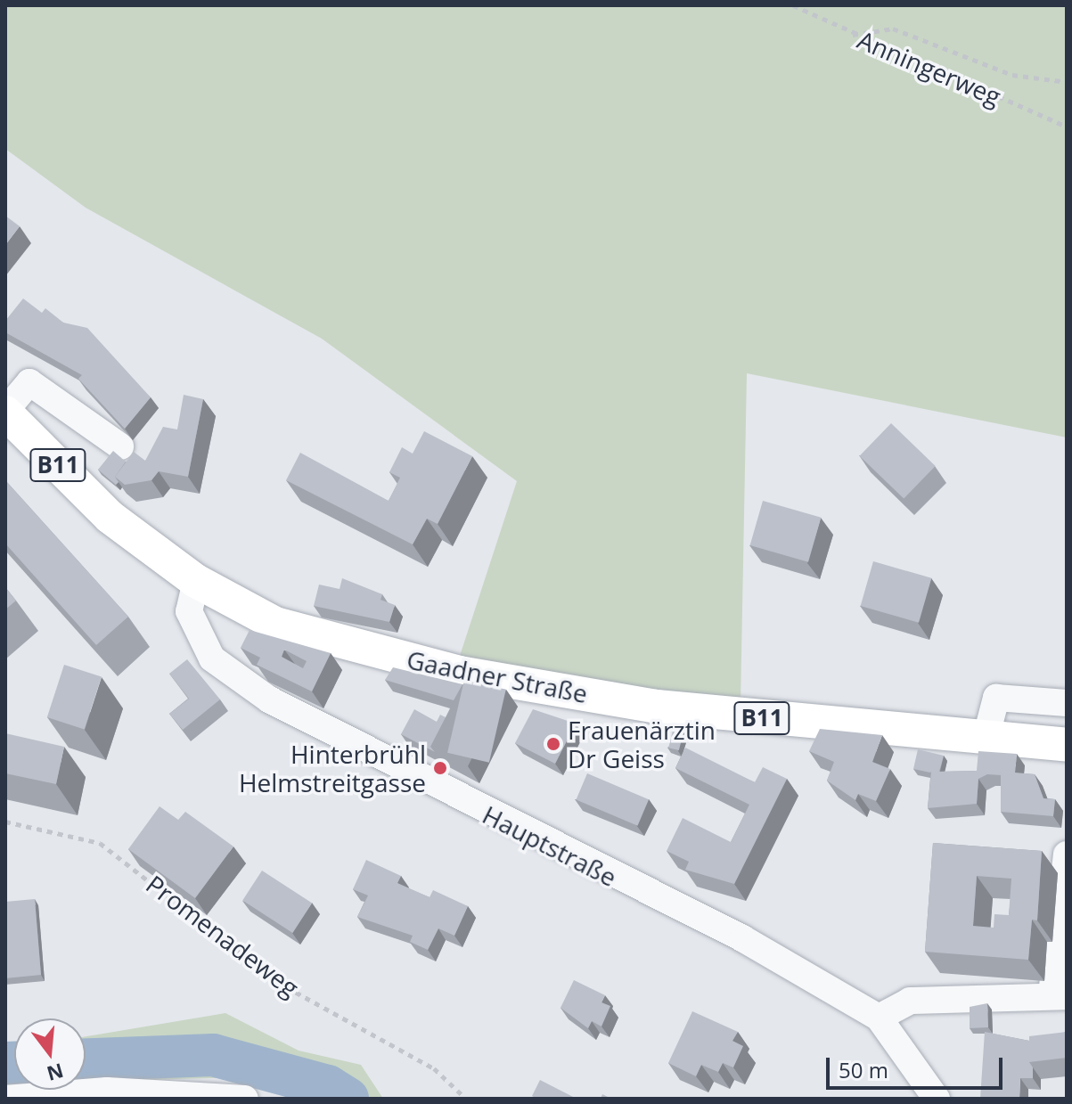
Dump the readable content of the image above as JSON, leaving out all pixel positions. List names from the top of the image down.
{
  "streets": {
    "main road": ["B11", "Gaadner Straße"],
    "street": ["Hauptstraße"],
    "path": ["Anningerweg", "Promenadeweg"]
  },
  "crossings": [
    ["B11", "Gaadner Straße"],
    ["B11", "Hauptstraße"],
    ["Gaadner Straße", "Hauptstraße"]
  ],
  "places": ["Frauenärztin Dr Geiss", "Hinterbrühl Helmstreitgasse"],
  "scale_bar": "50 m",
  "north": "bottom"
}
